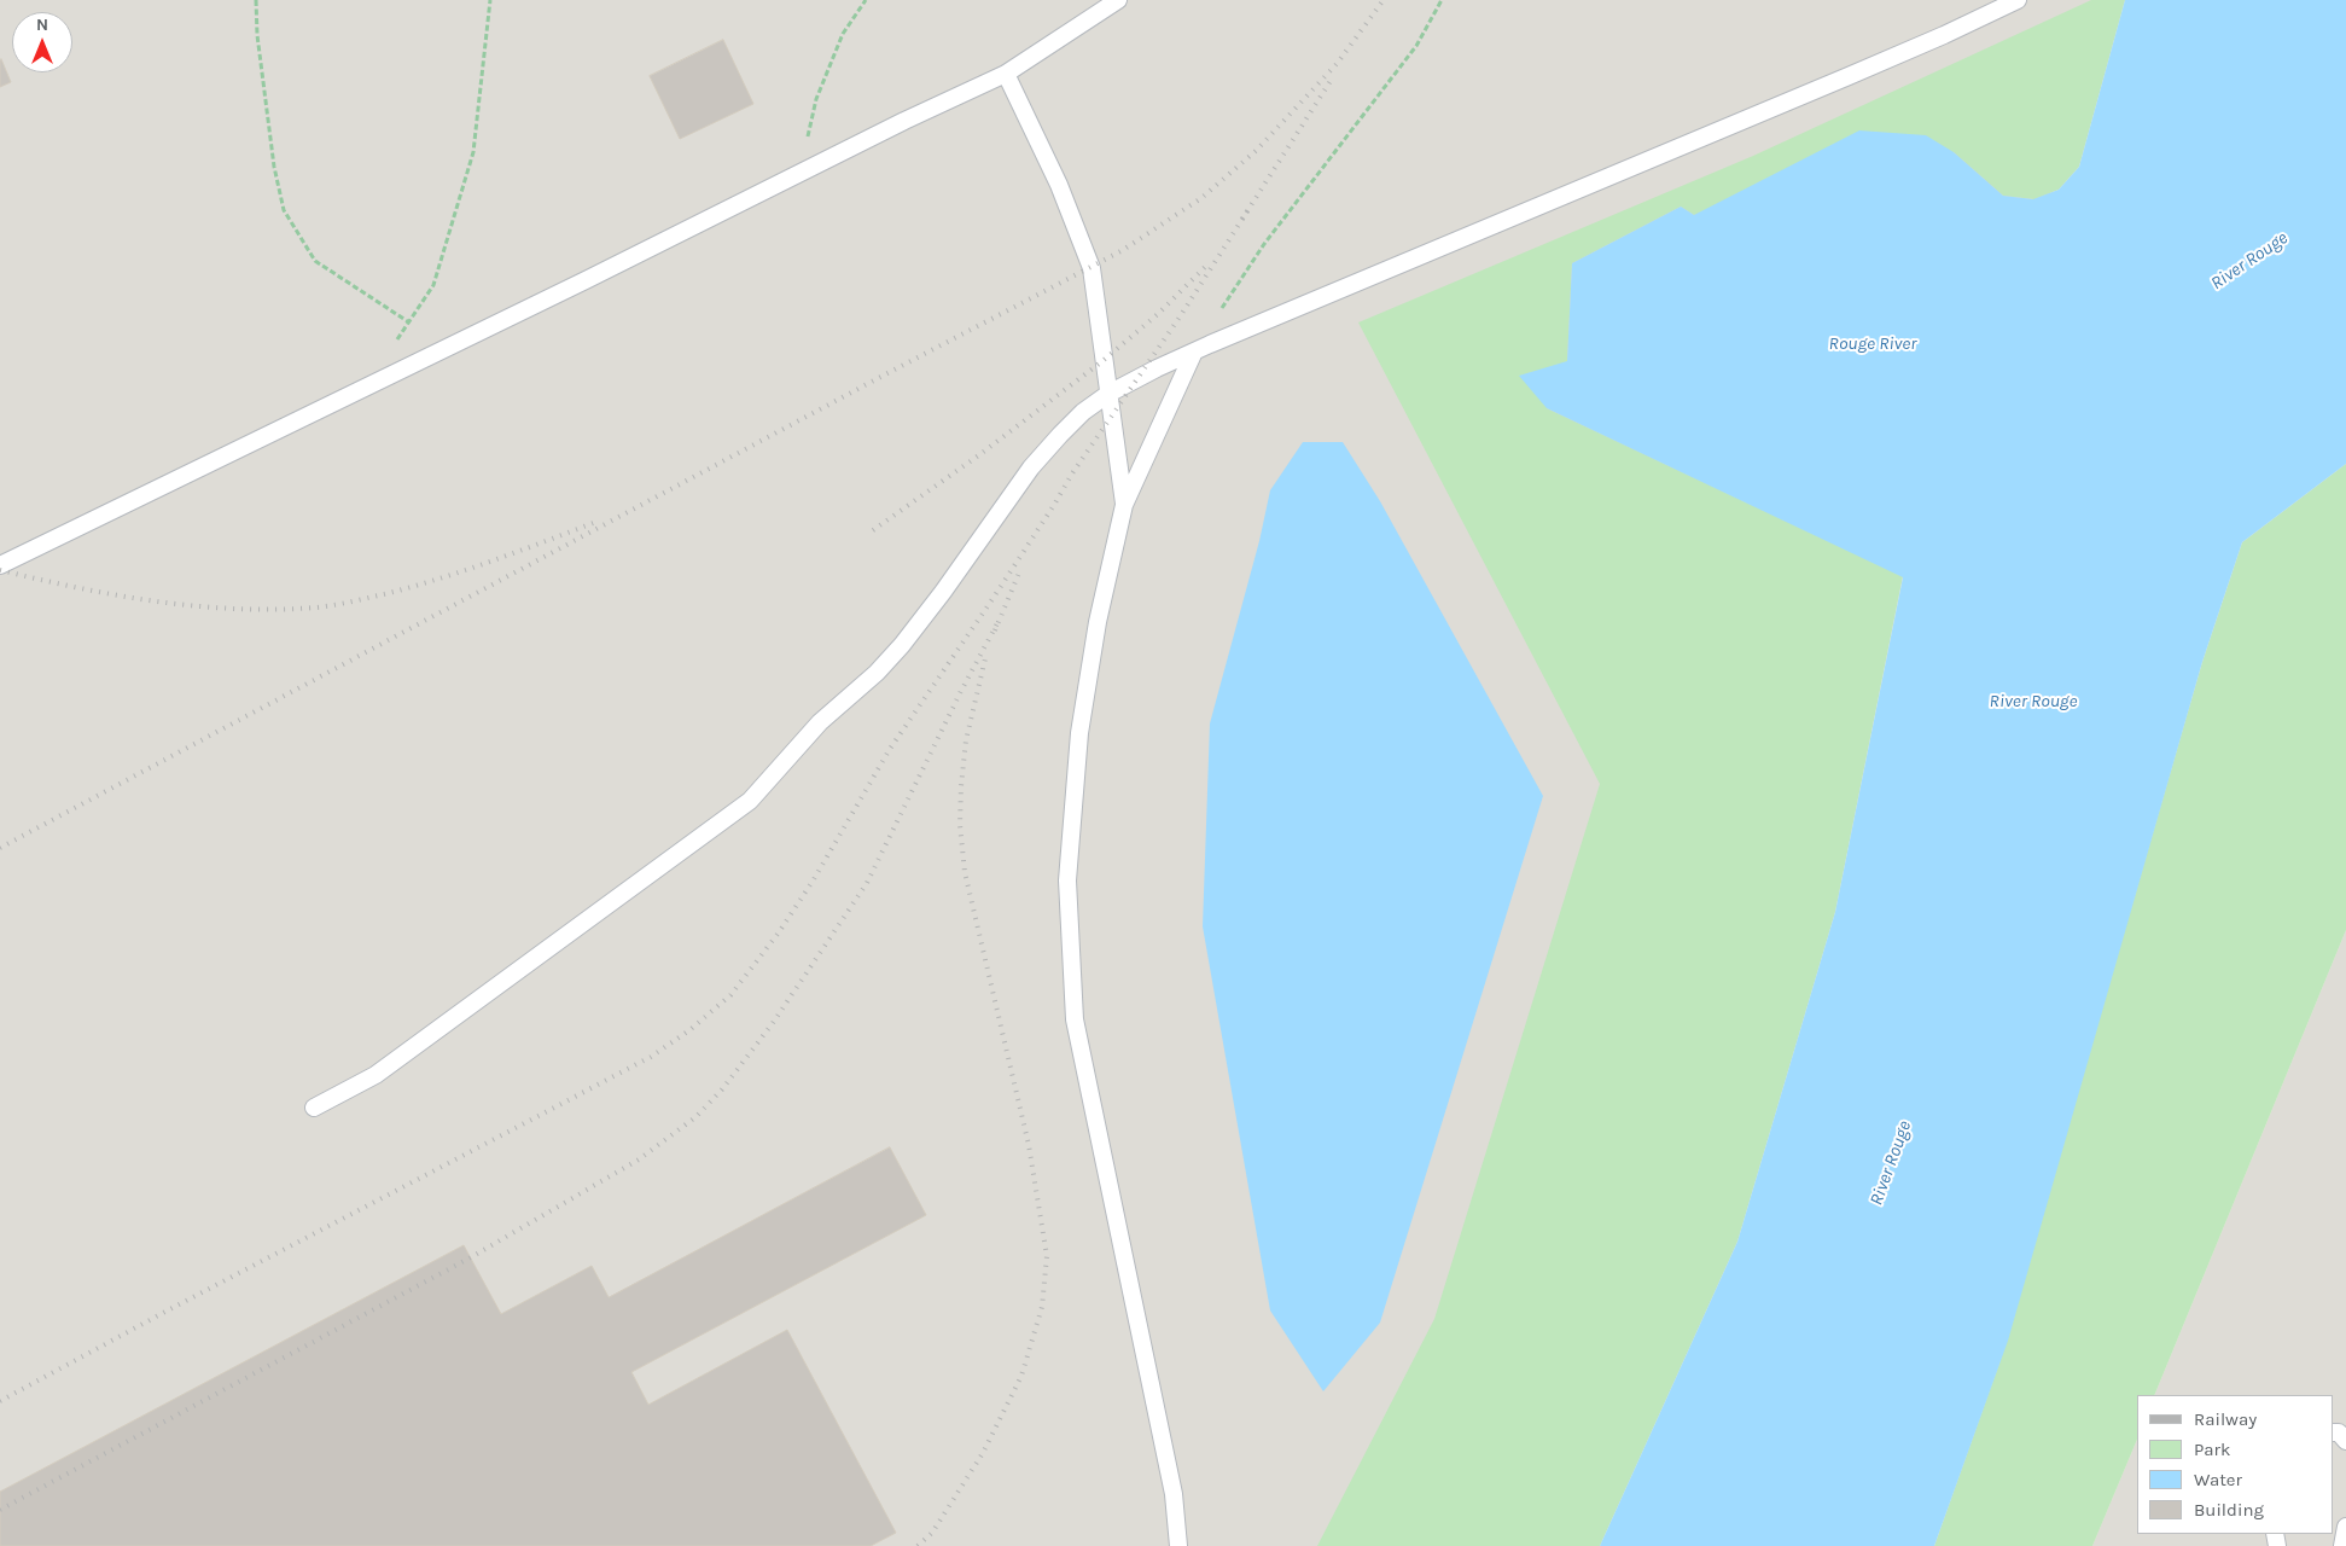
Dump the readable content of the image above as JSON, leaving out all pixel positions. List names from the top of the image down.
{
  "water": ["River Rouge", "Rouge River"],
  "legend": [
    "Railway",
    "Park",
    "Water",
    "Building"
  ],
  "north": "top"
}
